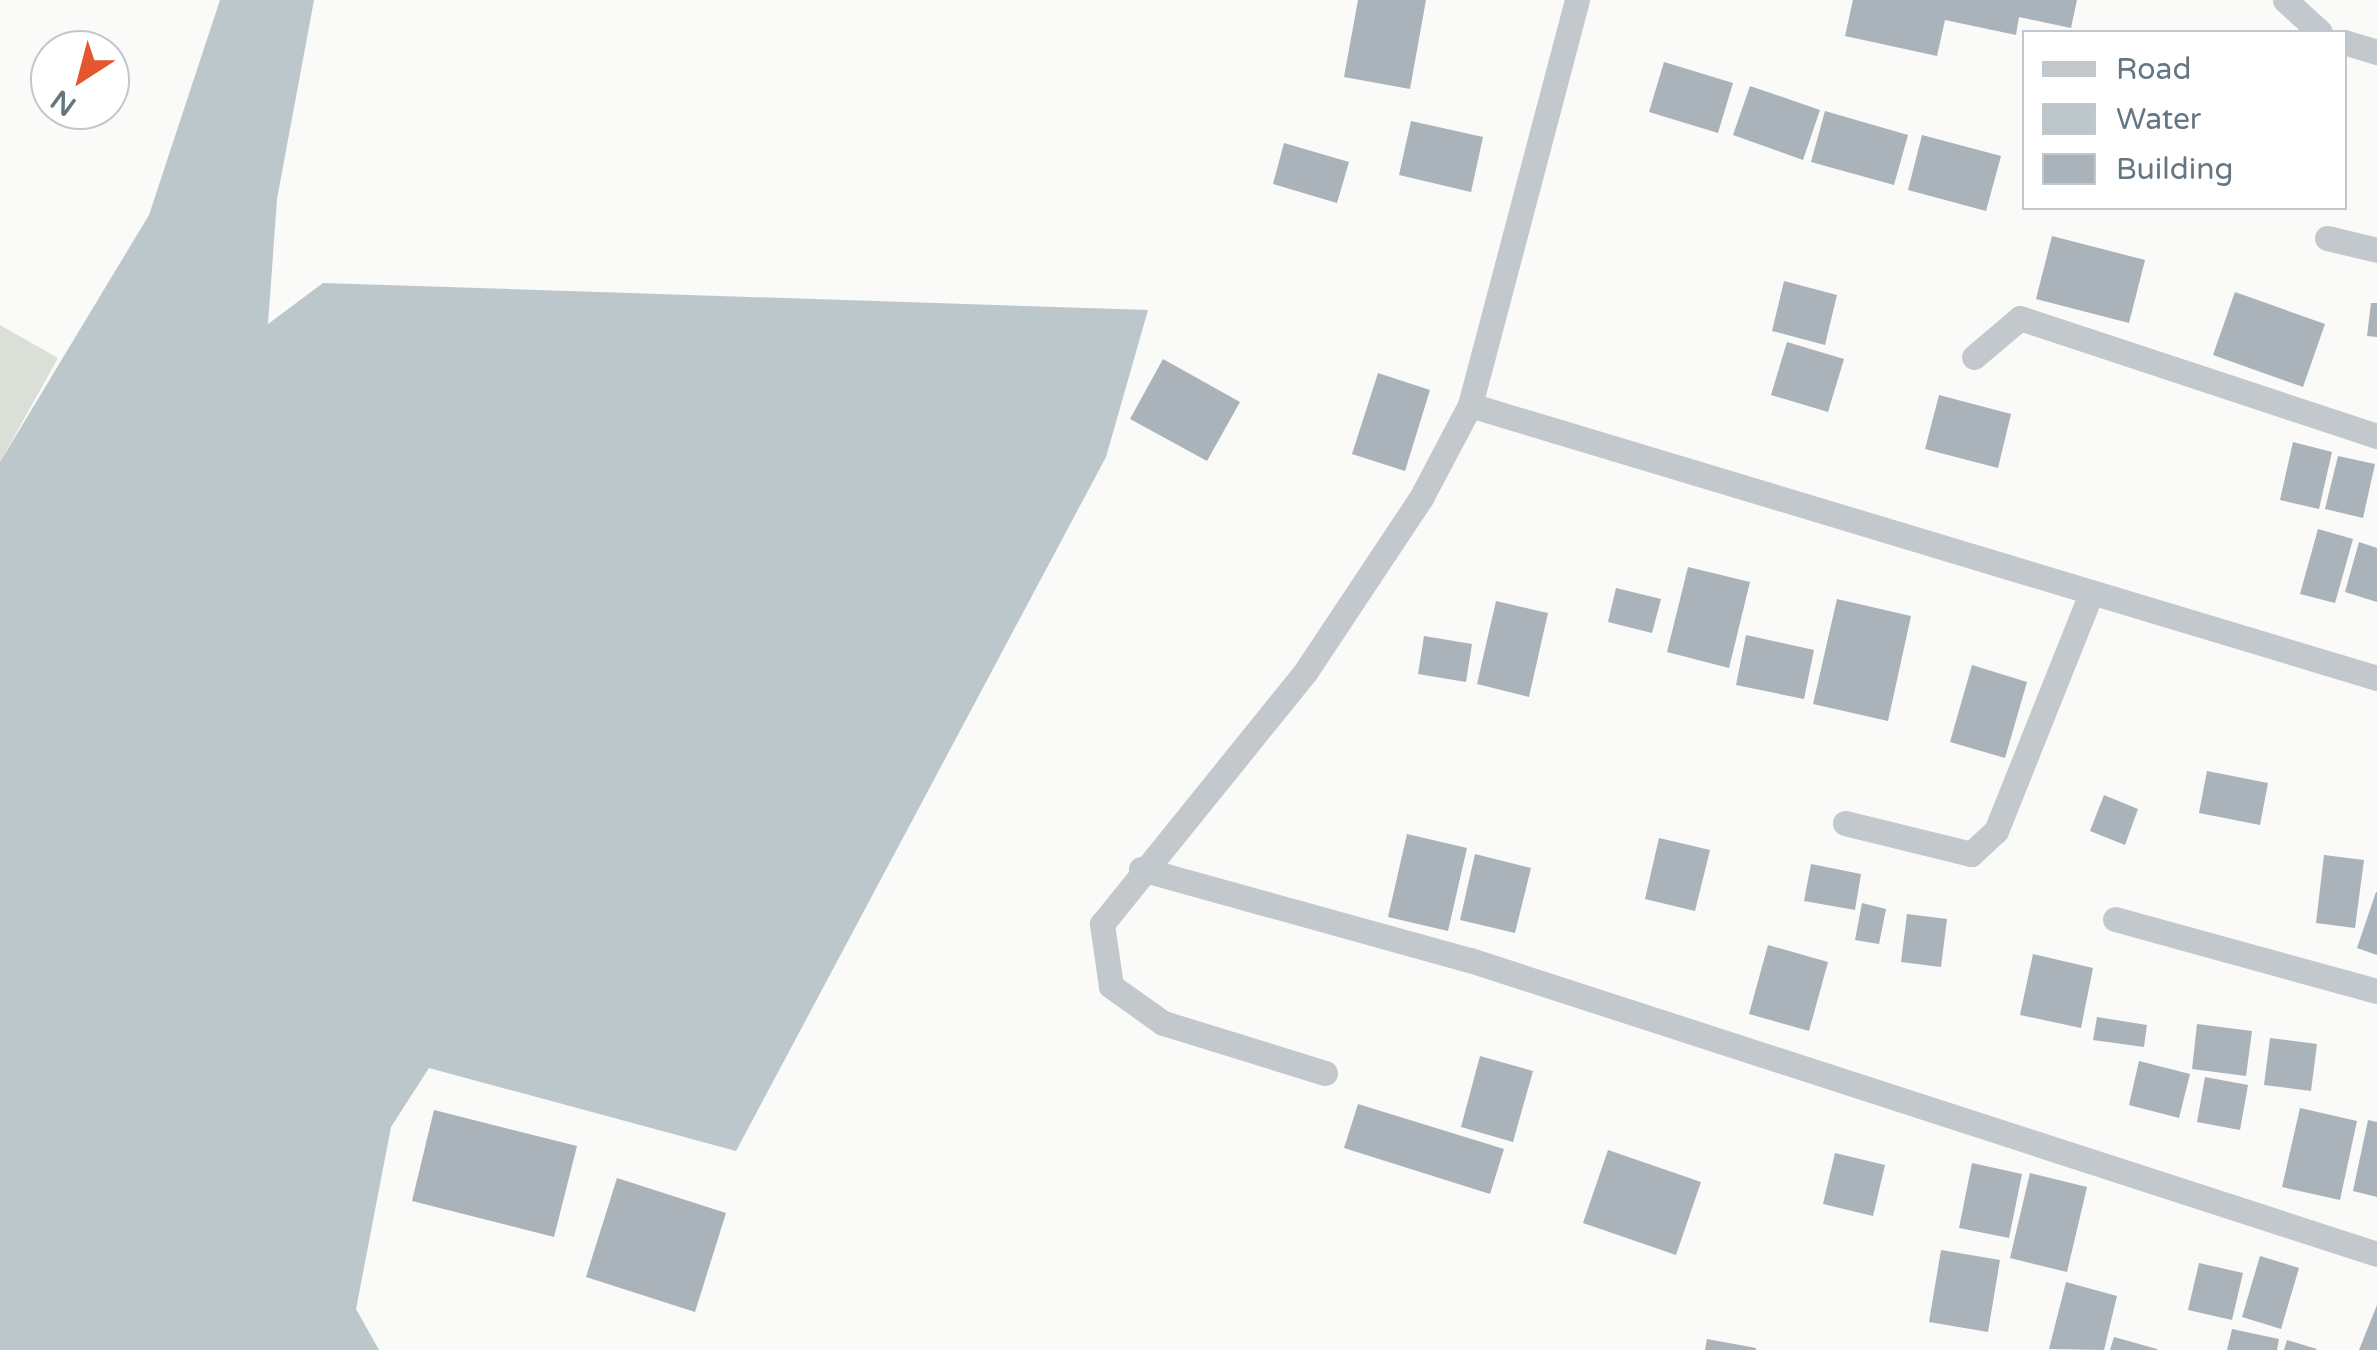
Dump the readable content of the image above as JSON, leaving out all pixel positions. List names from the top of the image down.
{
  "legend": ["Road", "Water", "Building"],
  "north": "bottom left"
}
